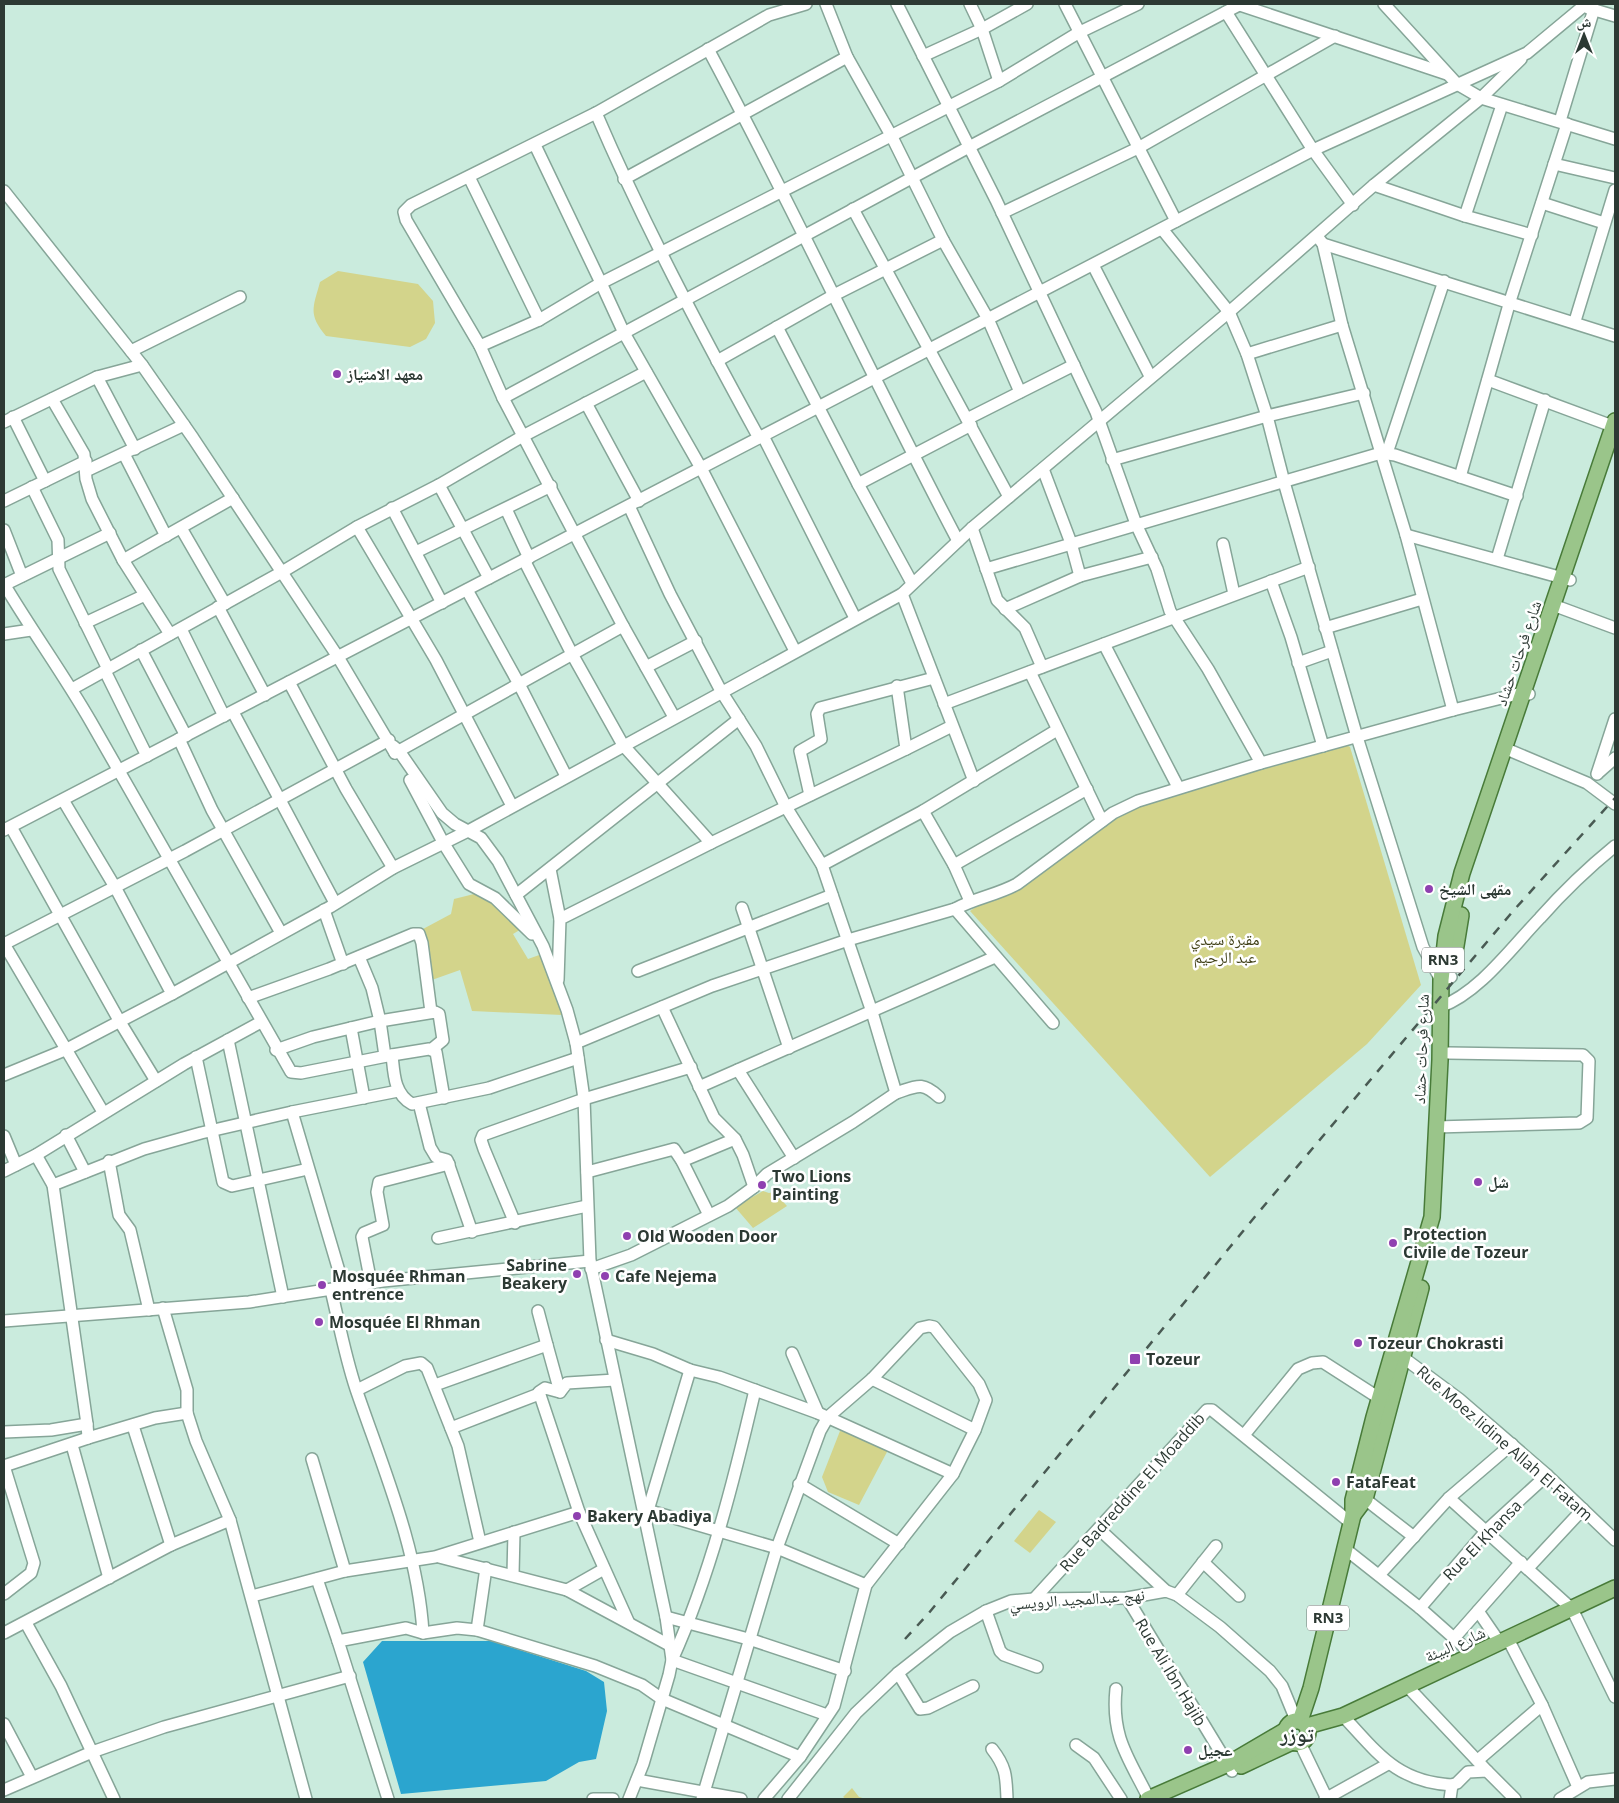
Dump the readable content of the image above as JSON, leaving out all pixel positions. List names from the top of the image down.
{
  "streets": {
    "main road": ["شارع فرحات حشاد", "RN3", "شارع البيئة"],
    "street": [
      "Rue Moez lidine Allah El Fatam",
      "Rue Badreddine El Moaddib",
      "Rue El Khansa",
      "نهج عبدالمجيد الرويسي",
      "Rue Ali Ibn Hajib"
    ]
  },
  "crossings": [
    ["شارع فرحات حشاد", "Rue Moez lidine Allah El Fatam"],
    ["شارع فرحات حشاد", "Rue Badreddine El Moaddib"],
    ["شارع فرحات حشاد", "شارع البيئة"],
    ["Rue Moez lidine Allah El Fatam", "Rue El Khansa"],
    ["Rue Badreddine El Moaddib", "نهج عبدالمجيد الرويسي"],
    ["نهج عبدالمجيد الرويسي", "Rue Ali Ibn Hajib"]
  ],
  "districts": ["توزر"],
  "parks": ["مقبرة سيدي عبد الرحيم"],
  "places": {
    "other": [
      "معهد الامتياز",
      "مقهى الشيخ",
      "شل",
      "Two Lions Painting",
      "Old Wooden Door",
      "Protection Civile de Tozeur",
      "Sabrine Beakery",
      "Cafe Nejema",
      "Mosquée Rhman entrence",
      "Mosquée El Rhman",
      "Tozeur Chokrasti",
      "FataFeat",
      "Bakery Abadiya",
      "عجيل"
    ],
    "transit": ["Tozeur"]
  },
  "north": "top"
}
